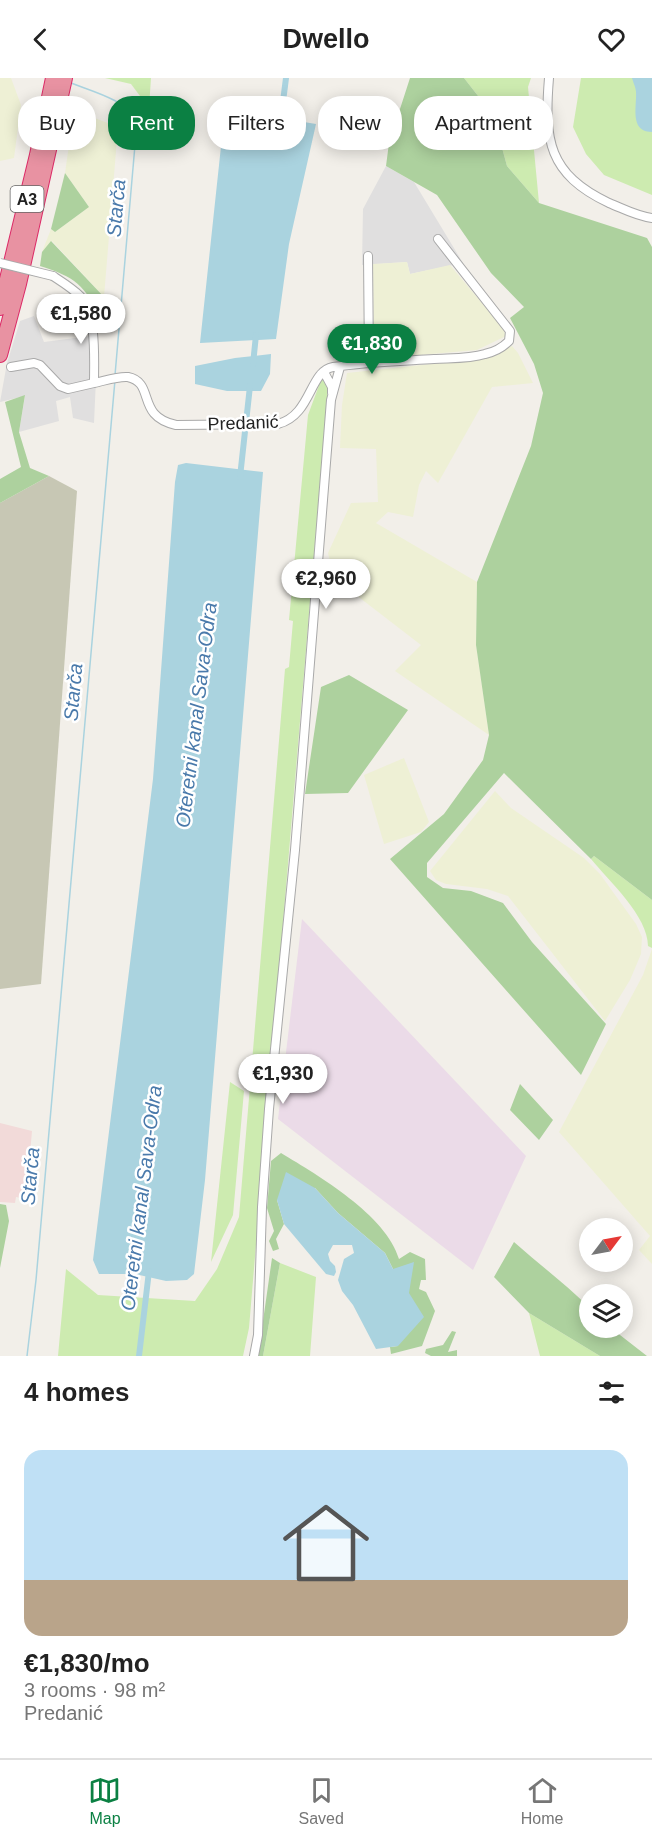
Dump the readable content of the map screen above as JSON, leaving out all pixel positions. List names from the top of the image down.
{
  "streets": {
    "highway": ["A3"],
    "street": ["Predanić"]
  },
  "water": ["Starča", "Oteretni kanal Sava-Odra"],
  "north": "top right",
  "page": {
    "header": "Dwello",
    "chip": [
      "Buy",
      "Rent",
      "Filters",
      "New",
      "Apartment"
    ],
    "price": [
      "€1,580",
      "€1,830",
      "€2,960",
      "€1,930"
    ],
    "heading": "4 homes",
    "list": [
      {
        "name": "€1,830/mo",
        "note": "3 rooms · 98 m² · Predanić"
      }
    ],
    "tabs": ["Map", "Saved", "Home"]
  }
}
